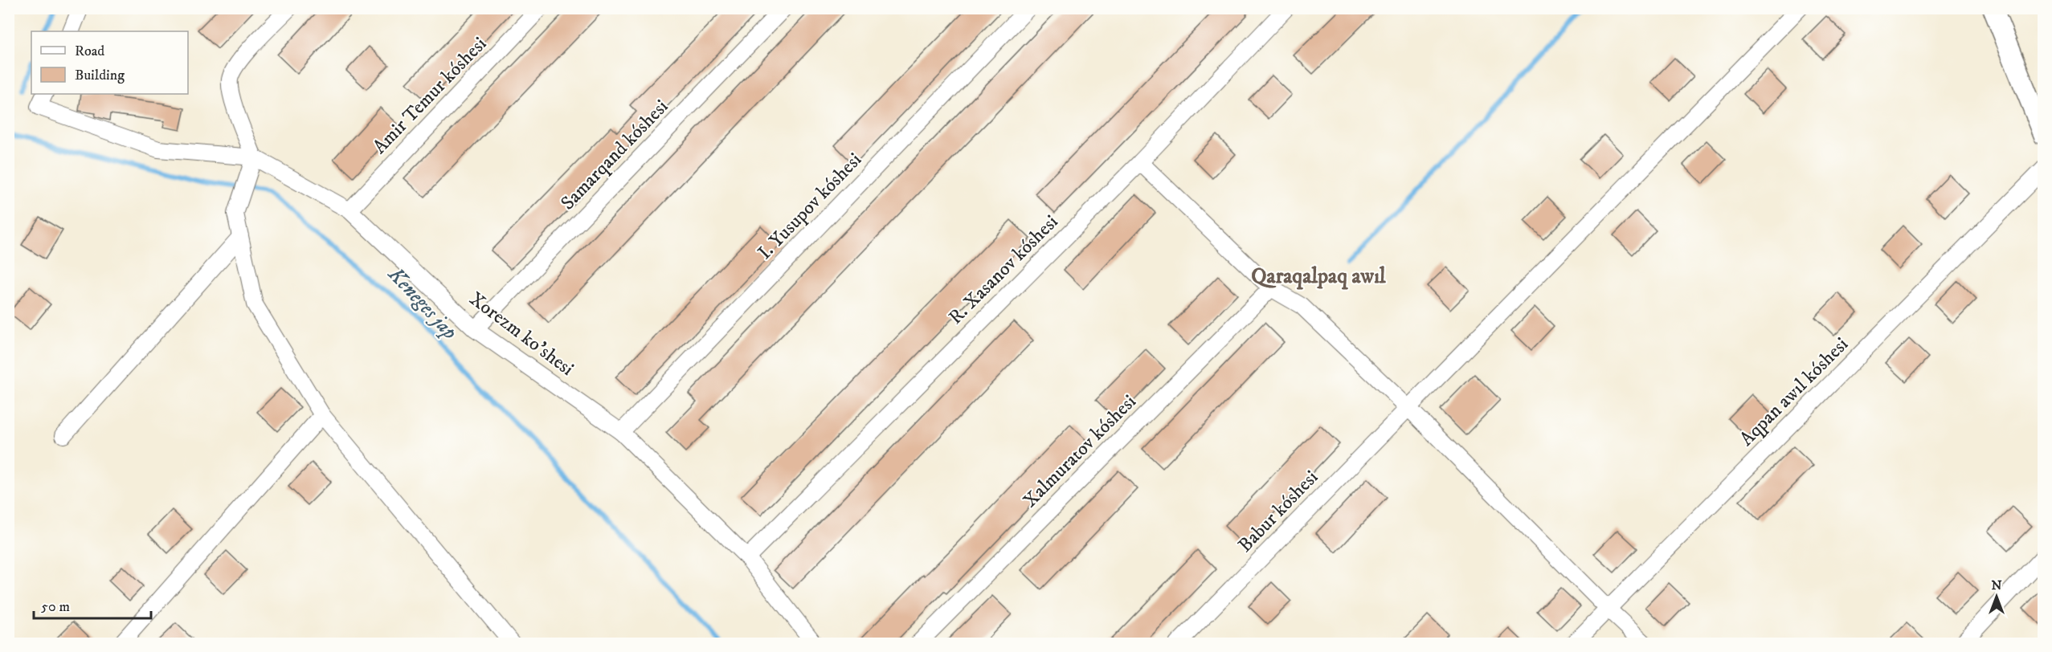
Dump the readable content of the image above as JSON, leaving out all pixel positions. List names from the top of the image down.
{
  "streets": {
    "street": [
      "Amir Temur kóshesi",
      "Samarqand kóshesi",
      "I. Yusupov kóshesi",
      "R. Xasanov kóshesi",
      "Xorezm ko'shesi",
      "Aqpan awıl kóshesi",
      "Xalmuratov kóshesi",
      "Babur kóshesi"
    ]
  },
  "crossings": [
    ["Amir Temur kóshesi", "Xorezm ko'shesi"],
    ["Samarqand kóshesi", "Xorezm ko'shesi"],
    ["I. Yusupov kóshesi", "Xorezm ko'shesi"],
    ["R. Xasanov kóshesi", "Xorezm ko'shesi"]
  ],
  "districts": ["Qaraqalpaq awıl"],
  "water": ["Keneges jap"],
  "legend": ["Road", "Building"],
  "scale_bar": "50 m",
  "north": "top"
}
